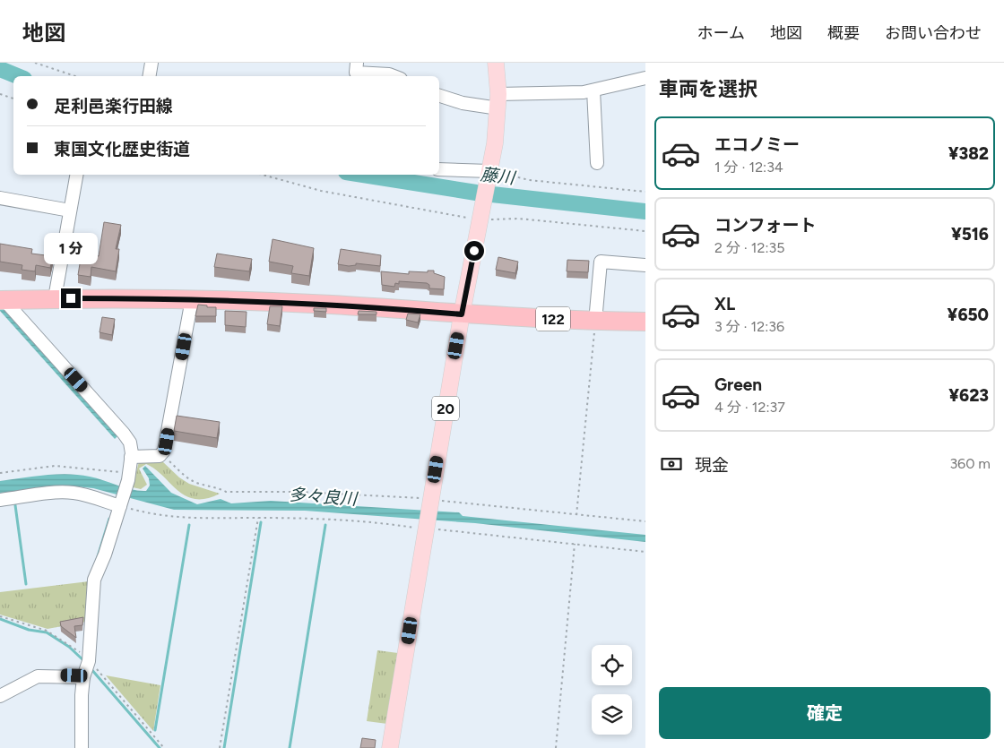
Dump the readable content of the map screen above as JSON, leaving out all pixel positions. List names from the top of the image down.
{
  "streets": {
    "highway": ["122"],
    "main road": ["20"]
  },
  "crossings": [
    ["122", "20"]
  ],
  "water": ["藤川", "多々良川"],
  "page": {
    "header": "地図",
    "nav": [
      "ホーム",
      "地図",
      "概要",
      "お問い合わせ"
    ],
    "heading": "車両を選択",
    "banner": ["足利邑楽行田線", "東国文化歴史街道"],
    "list": [
      {
        "name": "エコノミー",
        "note": "1 分 · 12:34",
        "value": "¥382"
      },
      {
        "name": "コンフォート",
        "note": "2 分 · 12:35",
        "value": "¥516"
      },
      {
        "name": "XL",
        "note": "3 分 · 12:36",
        "value": "¥650"
      },
      {
        "name": "Green",
        "note": "4 分 · 12:37",
        "value": "¥623"
      }
    ],
    "bubble": "1 分",
    "pay": ["現金", "360 m"],
    "buttons": "確定"
  }
}
